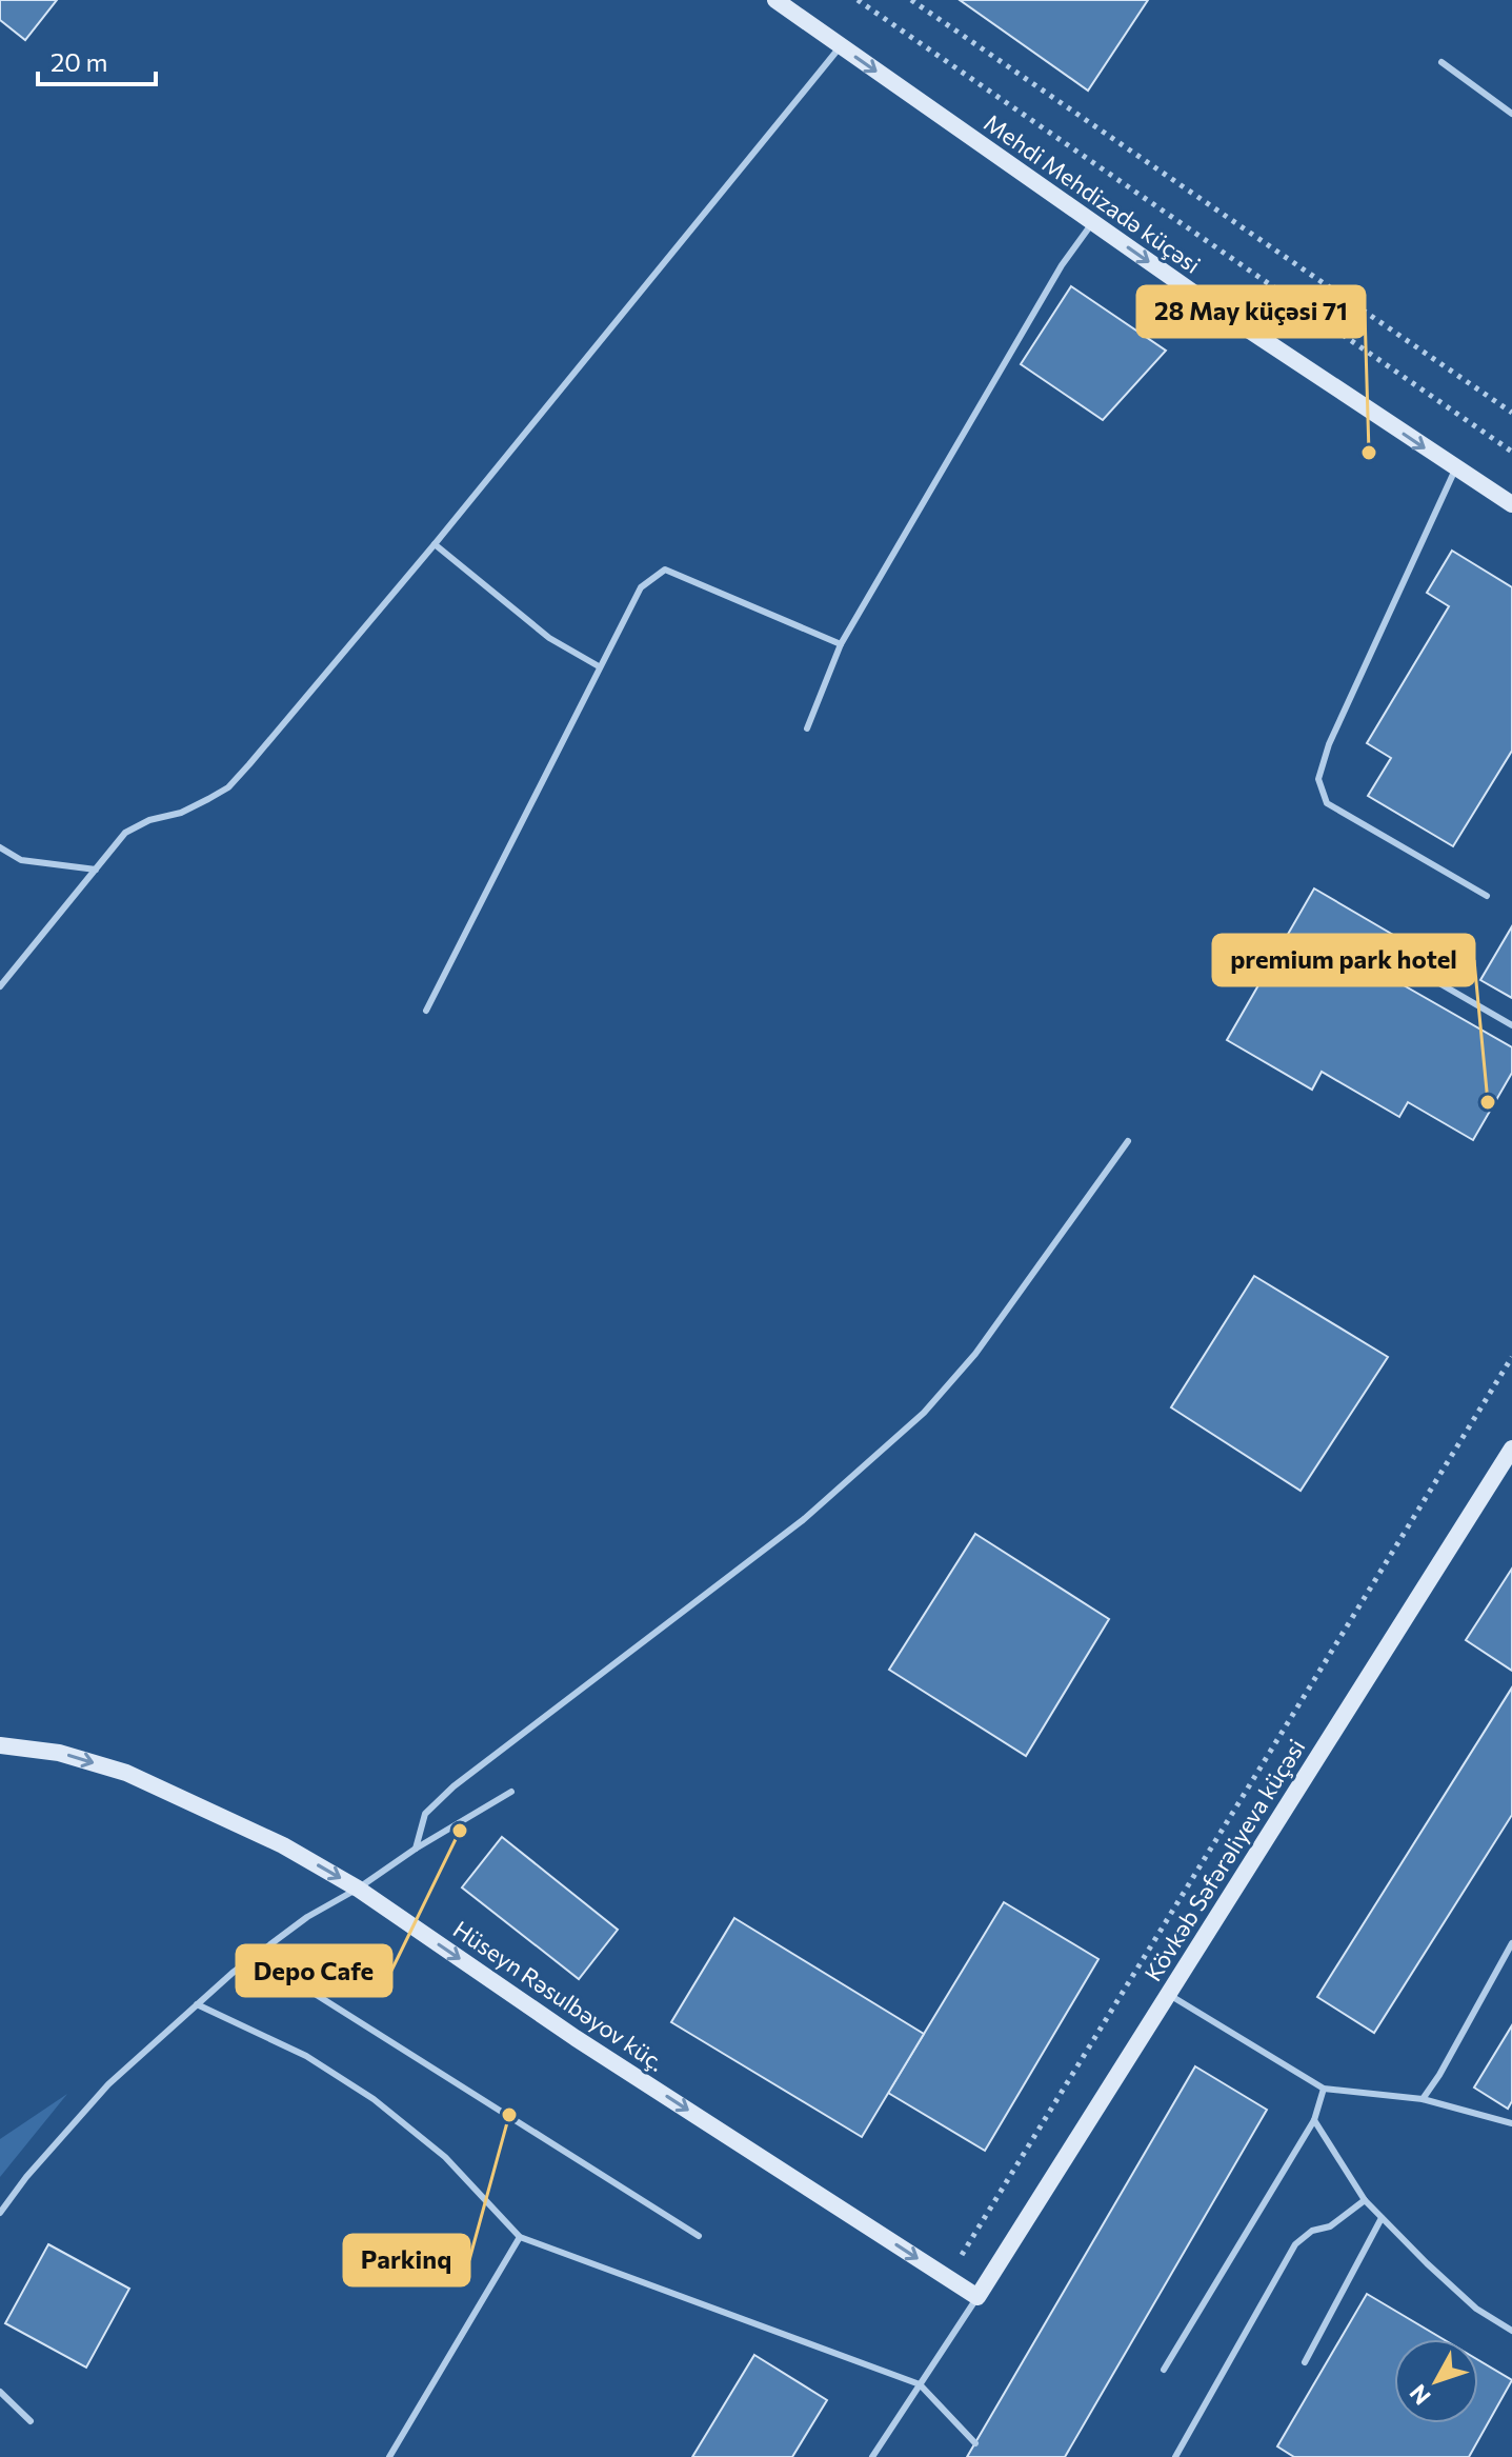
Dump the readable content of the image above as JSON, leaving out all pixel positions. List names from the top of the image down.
{
  "streets": {
    "street": ["Mehdi Mehdizadə küçəsi", "Kövkəb Səfərəliyeva küçəsi", "Hüseyn Rəsulbəyov küç."]
  },
  "crossings": [
    ["Kövkəb Səfərəliyeva küçəsi", "Hüseyn Rəsulbəyov küç."]
  ],
  "one_way": ["Mehdi Mehdizadə küçəsi", "Hüseyn Rəsulbəyov küç."],
  "places": [
    "28 May küçəsi 71",
    "premium park hotel",
    "Depo Cafe",
    "Parkinq"
  ],
  "scale_bar": "20 m",
  "north": "bottom left"
}
